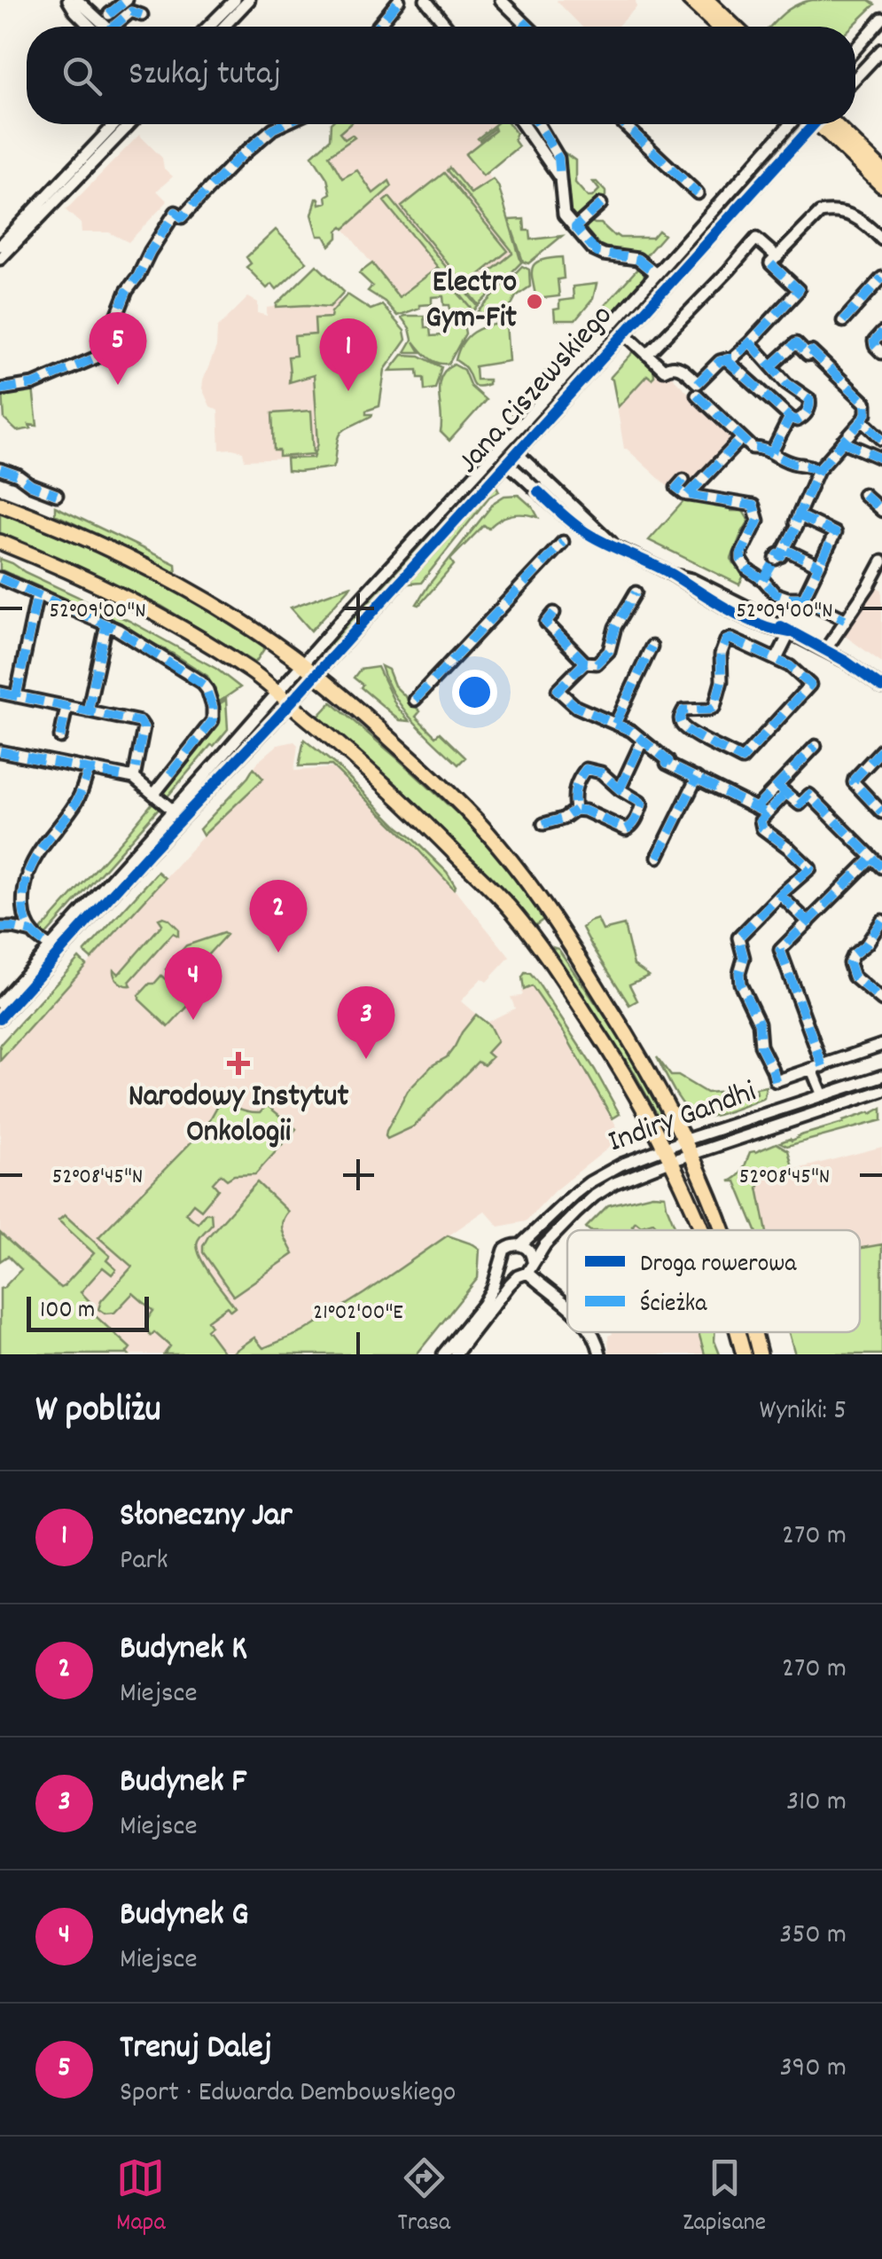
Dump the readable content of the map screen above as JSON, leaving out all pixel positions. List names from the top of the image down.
{
  "streets": {
    "street": ["Jana Ciszewskiego", "Indiry Gandhi"]
  },
  "places": {
    "other": ["Electro Gym-Fit"],
    "health": ["Narodowy Instytut Onkologii"]
  },
  "legend": ["Droga rowerowa", "Ścieżka"],
  "scale_bar": "100 m",
  "page": {
    "search": "Szukaj tutaj",
    "pins": [
      "5",
      "1",
      "2",
      "4",
      "3"
    ],
    "scale": "100 m",
    "heading": ["W pobliżu", "Wyniki: 5"],
    "list": [
      {
        "mark": "1",
        "name": "Słoneczny Jar",
        "note": "Park",
        "value": "270 m"
      },
      {
        "mark": "2",
        "name": "Budynek K",
        "note": "Miejsce",
        "value": "270 m"
      },
      {
        "mark": "3",
        "name": "Budynek F",
        "note": "Miejsce",
        "value": "310 m"
      },
      {
        "mark": "4",
        "name": "Budynek G",
        "note": "Miejsce",
        "value": "350 m"
      },
      {
        "mark": "5",
        "name": "Trenuj Dalej",
        "note": "Sport · Edwarda Dembowskiego",
        "value": "390 m"
      }
    ],
    "nav": ["Mapa", "Trasa", "Zapisane"]
  },
  "coordinates": ["52°09'00\"N", "52°08'45\"N", "21°02'00\"E"]
}
